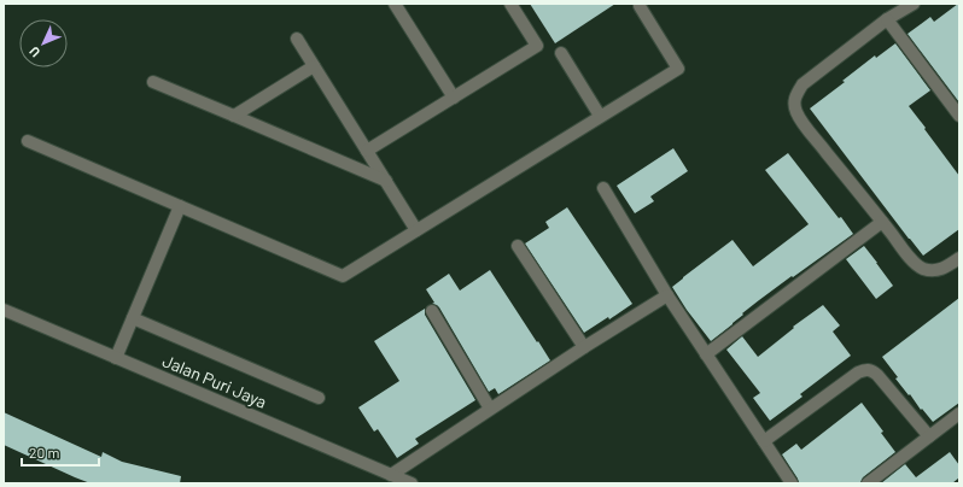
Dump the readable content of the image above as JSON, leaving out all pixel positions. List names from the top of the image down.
{
  "streets": {
    "street": ["Jalan Puri Jaya"]
  },
  "scale_bar": "20 m",
  "north": "bottom left"
}
